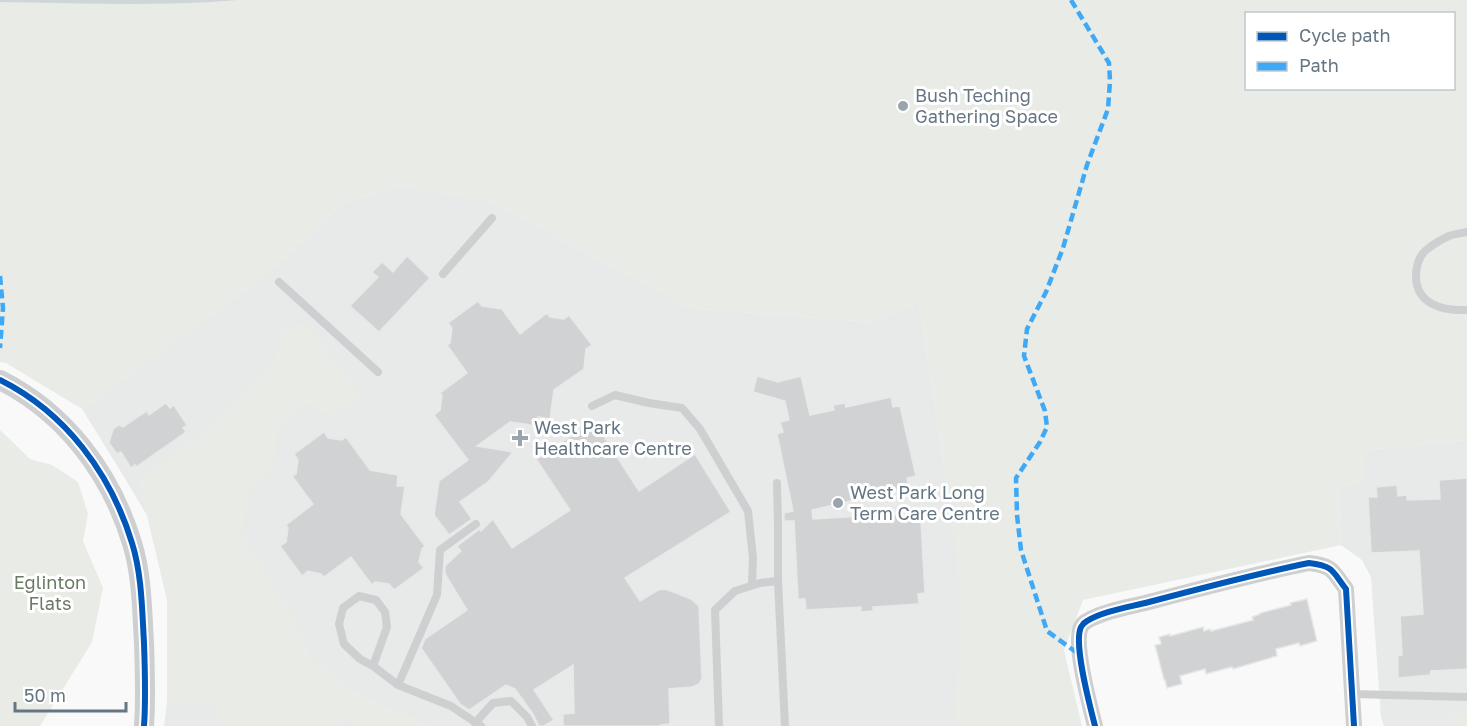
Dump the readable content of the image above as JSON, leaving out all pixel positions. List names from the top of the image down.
{
  "parks": ["Eglinton Flats"],
  "places": {
    "other": ["Bush Teching Gathering Space", "West Park Long Term Care Centre"],
    "health": ["West Park Healthcare Centre"]
  },
  "legend": ["Cycle path", "Path"],
  "scale_bar": "50 m"
}
